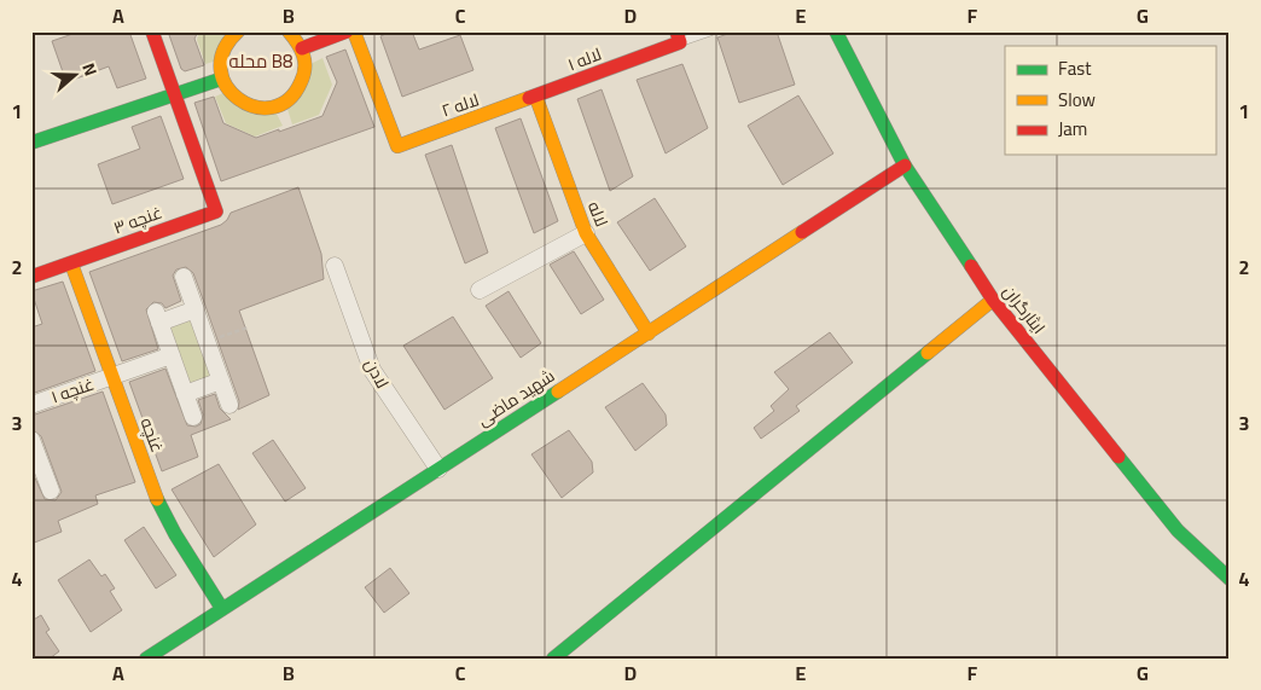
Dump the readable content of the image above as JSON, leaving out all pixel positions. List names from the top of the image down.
{
  "streets": {
    "street": [
      "لاله ۱",
      "لاله ۲",
      "لاله",
      "غنچه ۳",
      "ایثارگران",
      "لادن",
      "غنچه ۱",
      "شهید ماضی",
      "غنچه"
    ]
  },
  "crossings": [
    ["لاله ۱", "لاله ۲"],
    ["لاله ۱", "لاله"],
    ["لاله ۲", "لاله"],
    ["لاله", "شهید ماضی"],
    ["غنچه ۳", "غنچه"],
    ["ایثارگران", "شهید ماضی"],
    ["لادن", "شهید ماضی"],
    ["غنچه ۱", "غنچه"],
    ["شهید ماضی", "غنچه"]
  ],
  "districts": ["محله B8"],
  "legend": ["Fast", "Slow", "Jam"],
  "north": "right",
  "grid": {
    "columns": [
      "A",
      "B",
      "C",
      "D",
      "E",
      "F",
      "G"
    ],
    "rows": [
      "1",
      "2",
      "3",
      "4"
    ]
  }
}
